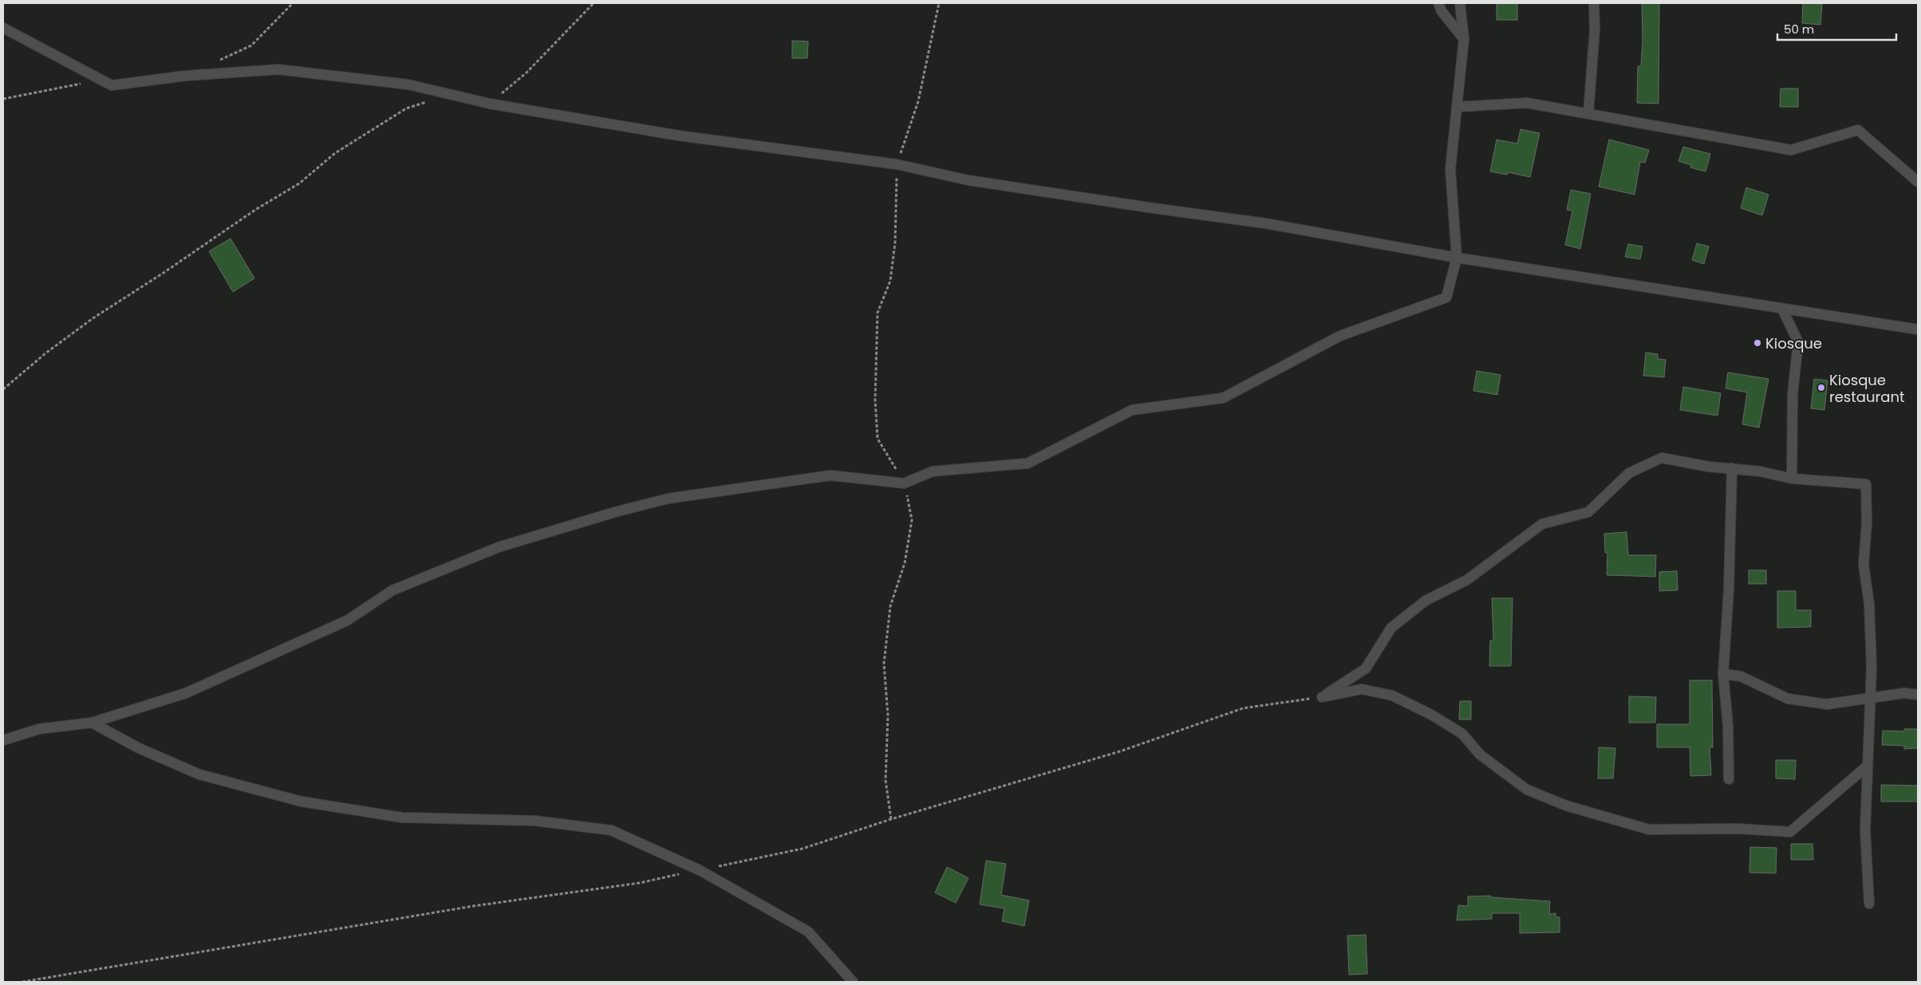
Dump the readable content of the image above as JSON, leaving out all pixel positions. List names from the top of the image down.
{
  "places": ["Kiosque", "Kiosque restaurant"],
  "scale_bar": "50 m"
}
